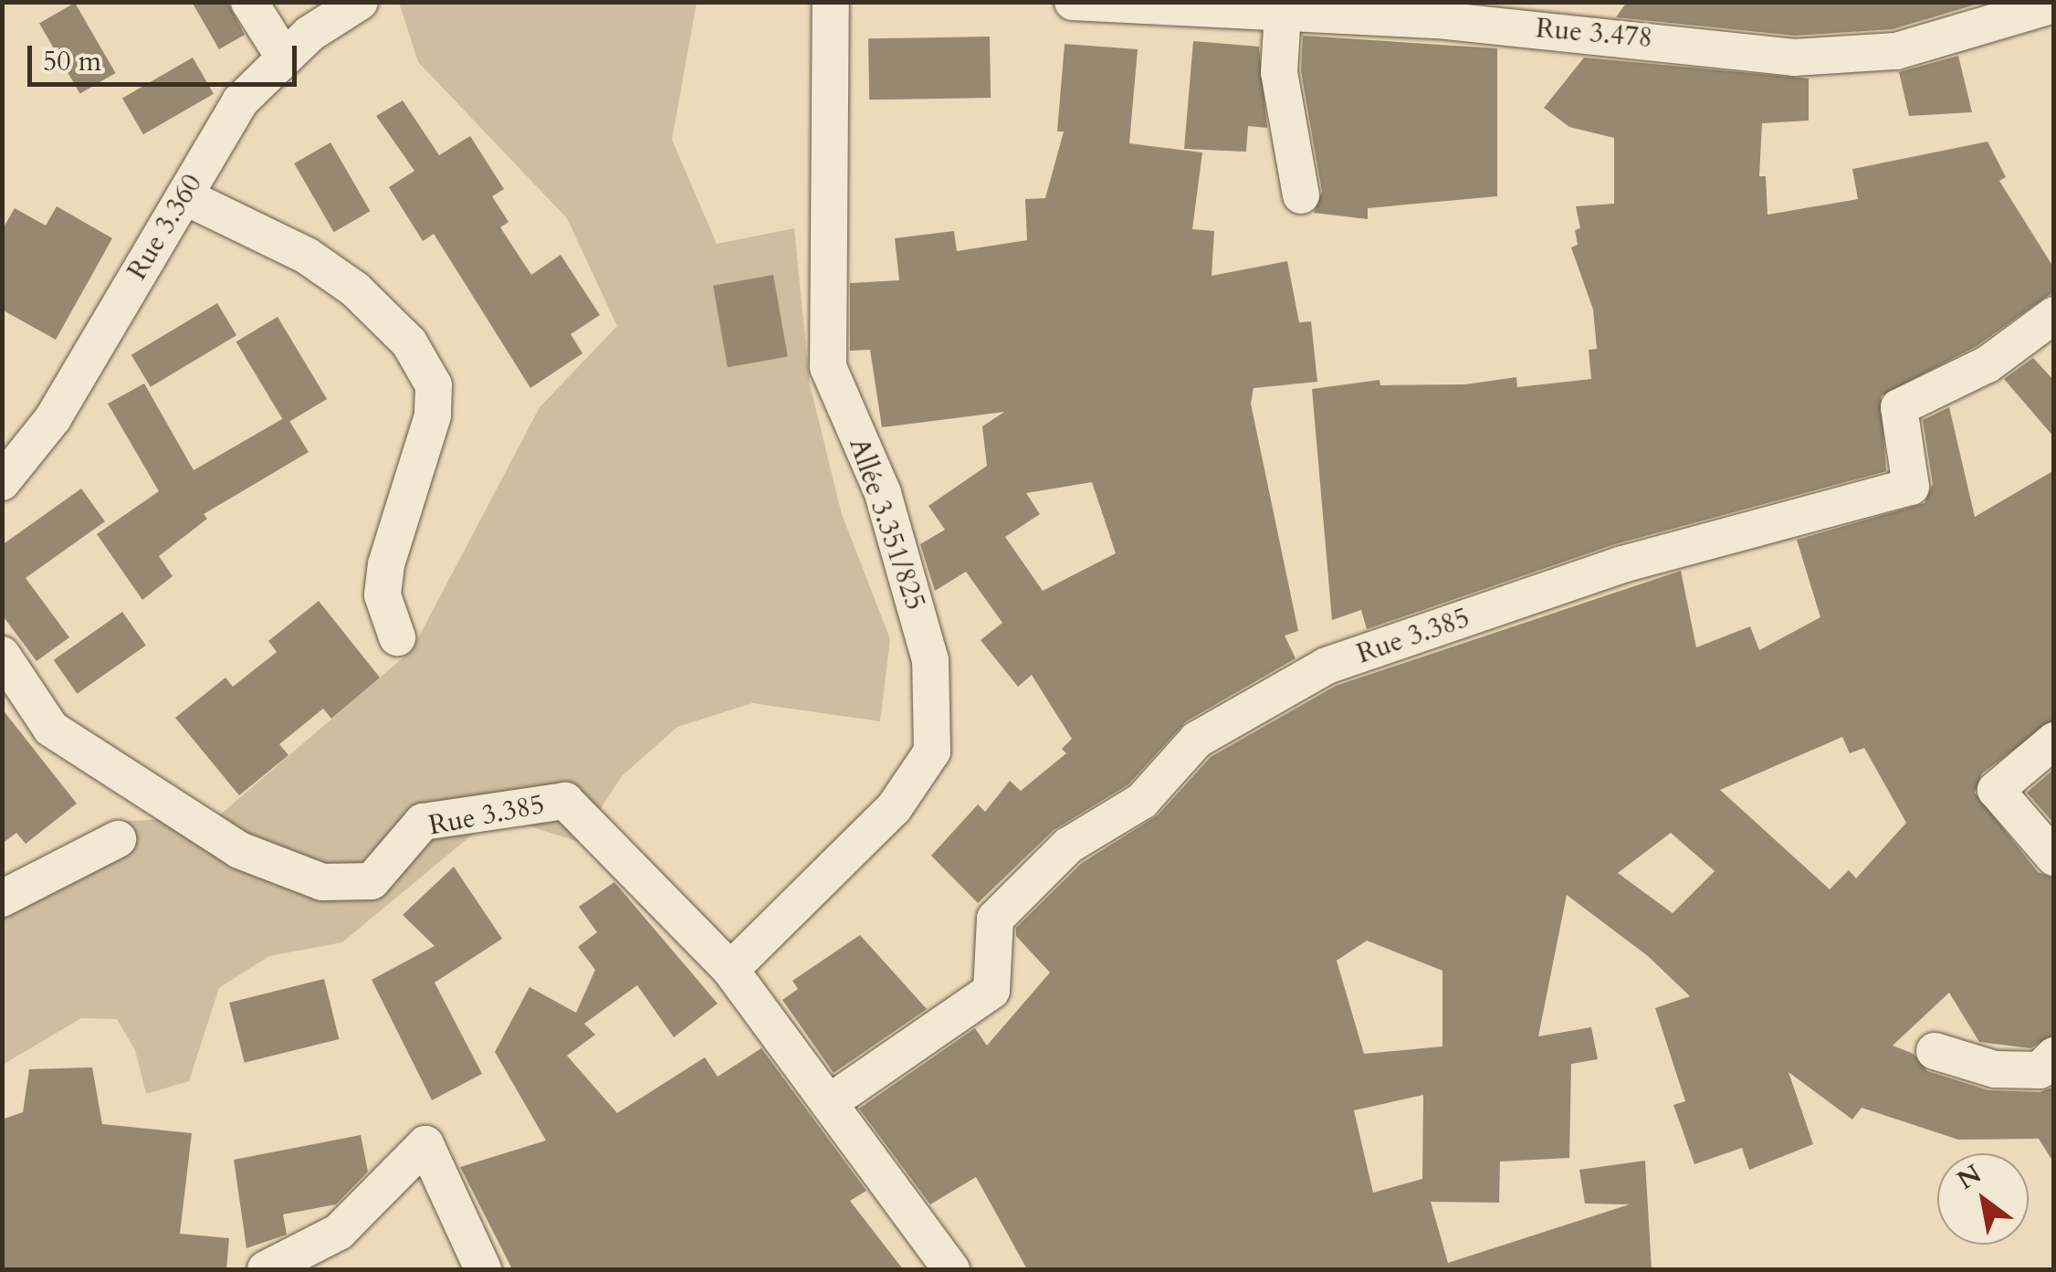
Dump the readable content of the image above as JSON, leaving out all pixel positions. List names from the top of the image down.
{
  "streets": {
    "street": [
      "Rue 3.478",
      "Rue 3.360",
      "Allée 3.351/825",
      "Rue 3.385"
    ]
  },
  "crossings": [
    ["Allée 3.351/825", "Rue 3.385"]
  ],
  "scale_bar": "50 m",
  "north": "top left"
}
